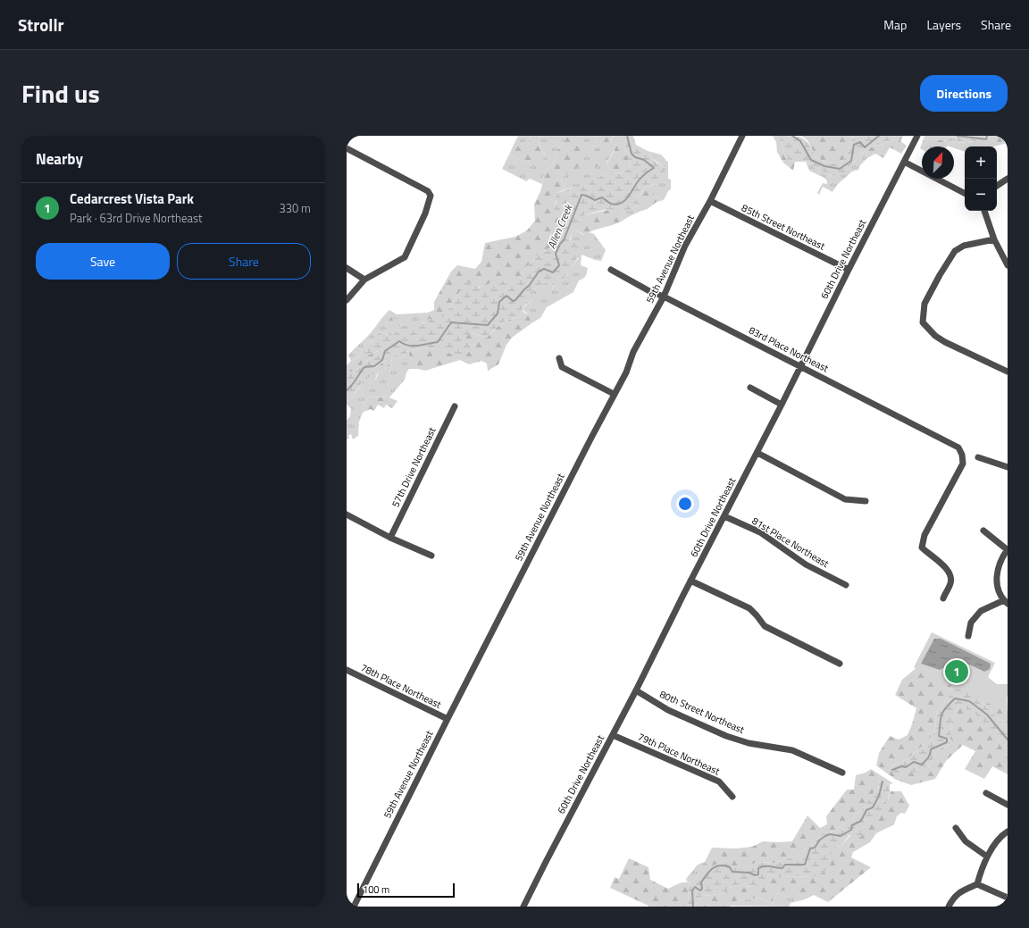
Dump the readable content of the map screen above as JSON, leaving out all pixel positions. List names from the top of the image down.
{
  "streets": {
    "street": [
      "85th Street Northeast",
      "59th Avenue Northeast",
      "60th Drive Northeast",
      "83rd Place Northeast",
      "57th Drive Northeast",
      "81st Place Northeast",
      "78th Place Northeast",
      "80th Street Northeast",
      "79th Place Northeast"
    ]
  },
  "crossings": [
    ["85th Street Northeast", "59th Avenue Northeast"],
    ["85th Street Northeast", "60th Drive Northeast"],
    ["59th Avenue Northeast", "83rd Place Northeast"],
    ["59th Avenue Northeast", "78th Place Northeast"],
    ["60th Drive Northeast", "83rd Place Northeast"],
    ["60th Drive Northeast", "81st Place Northeast"],
    ["60th Drive Northeast", "80th Street Northeast"],
    ["60th Drive Northeast", "79th Place Northeast"]
  ],
  "water": ["Allen Creek"],
  "scale_bar": "100 m",
  "north": "top right",
  "page": {
    "header": "Strollr",
    "nav": ["Map", "Layers", "Share"],
    "title": "Find us",
    "buttons": [
      "Directions",
      ["Save", "Share"]
    ],
    "heading": "Nearby",
    "map_buttons": ["+", "−"],
    "list": [
      {
        "mark": "1",
        "name": "Cedarcrest Vista Park",
        "note": "Park · 63rd Drive Northeast",
        "value": "330 m"
      }
    ],
    "pins": "1",
    "scale": "100 m"
  }
}
